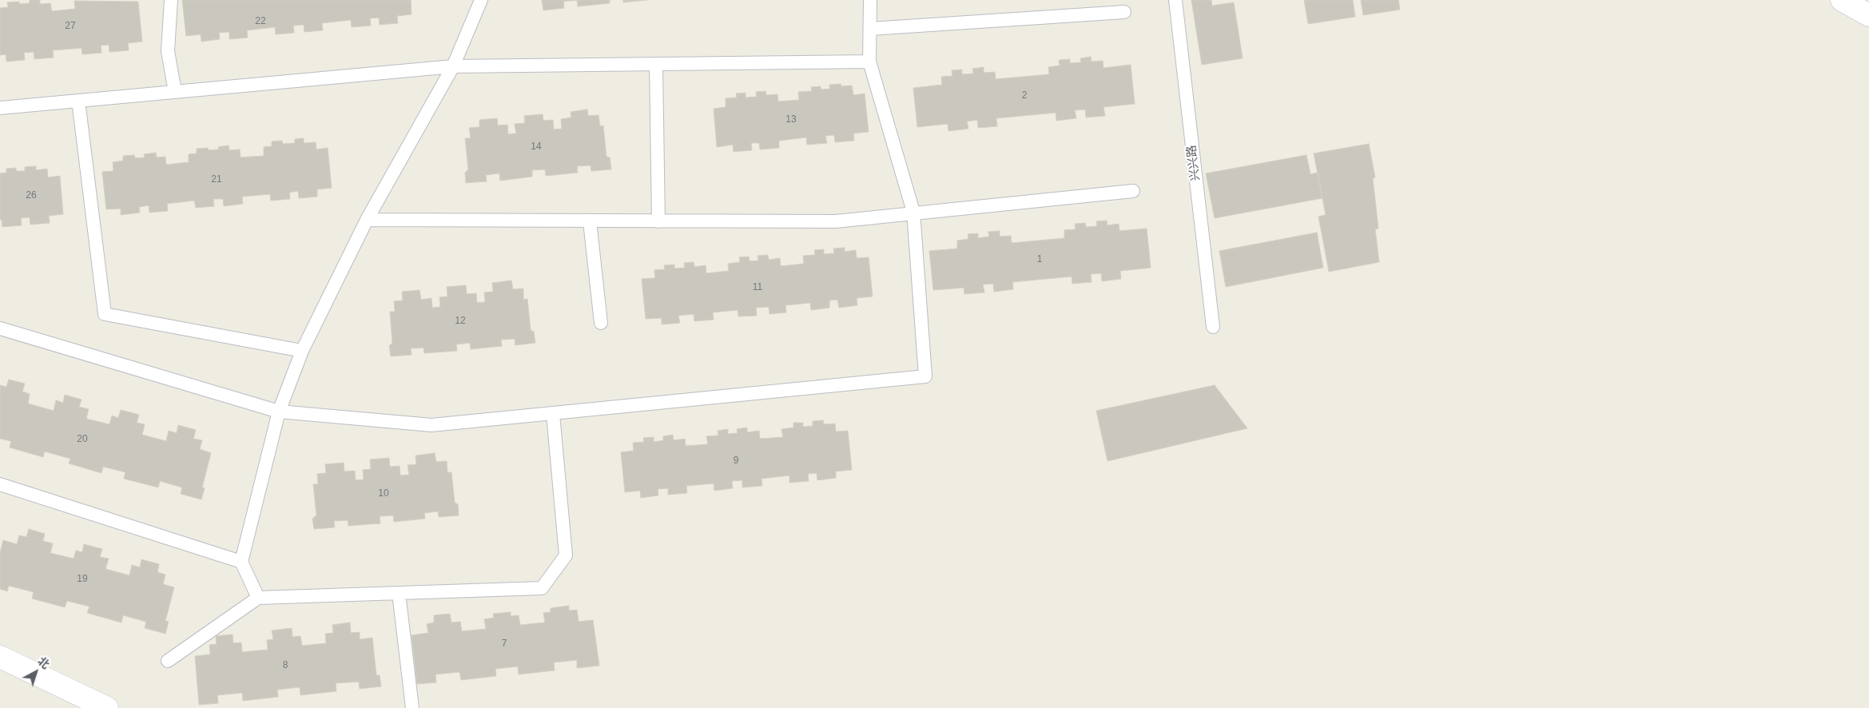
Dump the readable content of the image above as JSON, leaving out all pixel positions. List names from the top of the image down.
{
  "streets": {
    "lane": ["兴兴路"]
  },
  "house_numbers": [
    "22",
    "27",
    "2",
    "13",
    "14",
    "21",
    "26",
    "1",
    "11",
    "12",
    "20",
    "9",
    "10",
    "19",
    "7",
    "8"
  ],
  "north": "top right"
}
